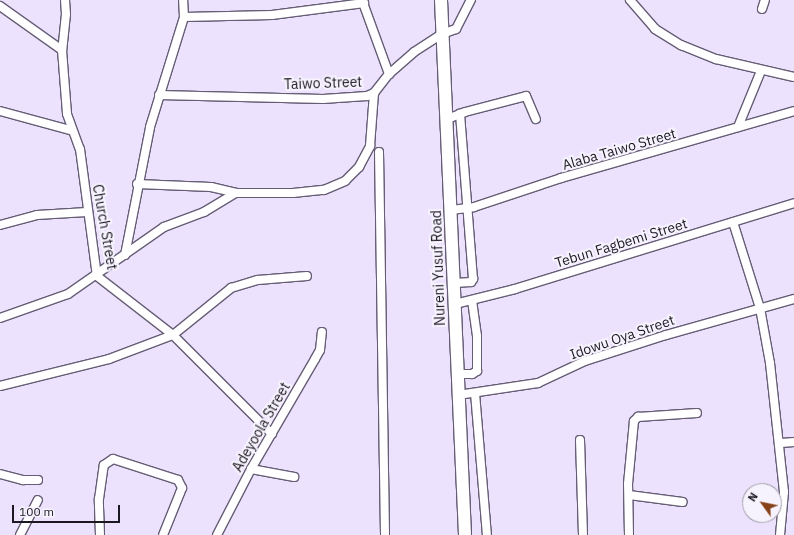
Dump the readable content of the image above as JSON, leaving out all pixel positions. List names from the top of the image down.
{
  "streets": {
    "street": [
      "Taiwo Street",
      "Alaba Taiwo Street",
      "Church Street",
      "Tebun Fagbemi Street",
      "Nureni Yusuf Road",
      "Idowu Oya Street",
      "Adeyoola Street"
    ]
  },
  "crossings": [
    ["Taiwo Street", "Nureni Yusuf Road"],
    ["Alaba Taiwo Street", "Nureni Yusuf Road"],
    ["Church Street", "Adeyoola Street"],
    ["Tebun Fagbemi Street", "Nureni Yusuf Road"],
    ["Nureni Yusuf Road", "Idowu Oya Street"]
  ],
  "scale_bar": "100 m",
  "north": "top left"
}
